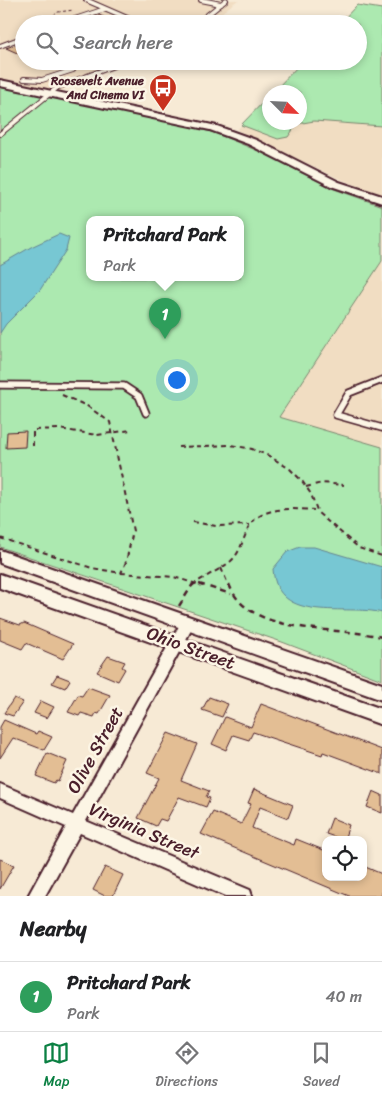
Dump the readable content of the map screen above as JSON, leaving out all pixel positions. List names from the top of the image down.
{
  "streets": {
    "street": ["Ohio Street", "Olive Street", "Virginia Street"]
  },
  "crossings": [
    ["Ohio Street", "Olive Street"],
    ["Olive Street", "Virginia Street"]
  ],
  "places": {
    "bus stop": ["Roosevelt Avenue And Cinema VI"]
  },
  "north": "bottom right",
  "page": {
    "search": "Search here",
    "popup": ["Pritchard Park", "Park"],
    "pins": "1",
    "heading": "Nearby",
    "list": [
      {
        "mark": "1",
        "name": "Pritchard Park",
        "note": "Park",
        "value": "40 m"
      }
    ],
    "nav": ["Map", "Directions", "Saved"]
  }
}
